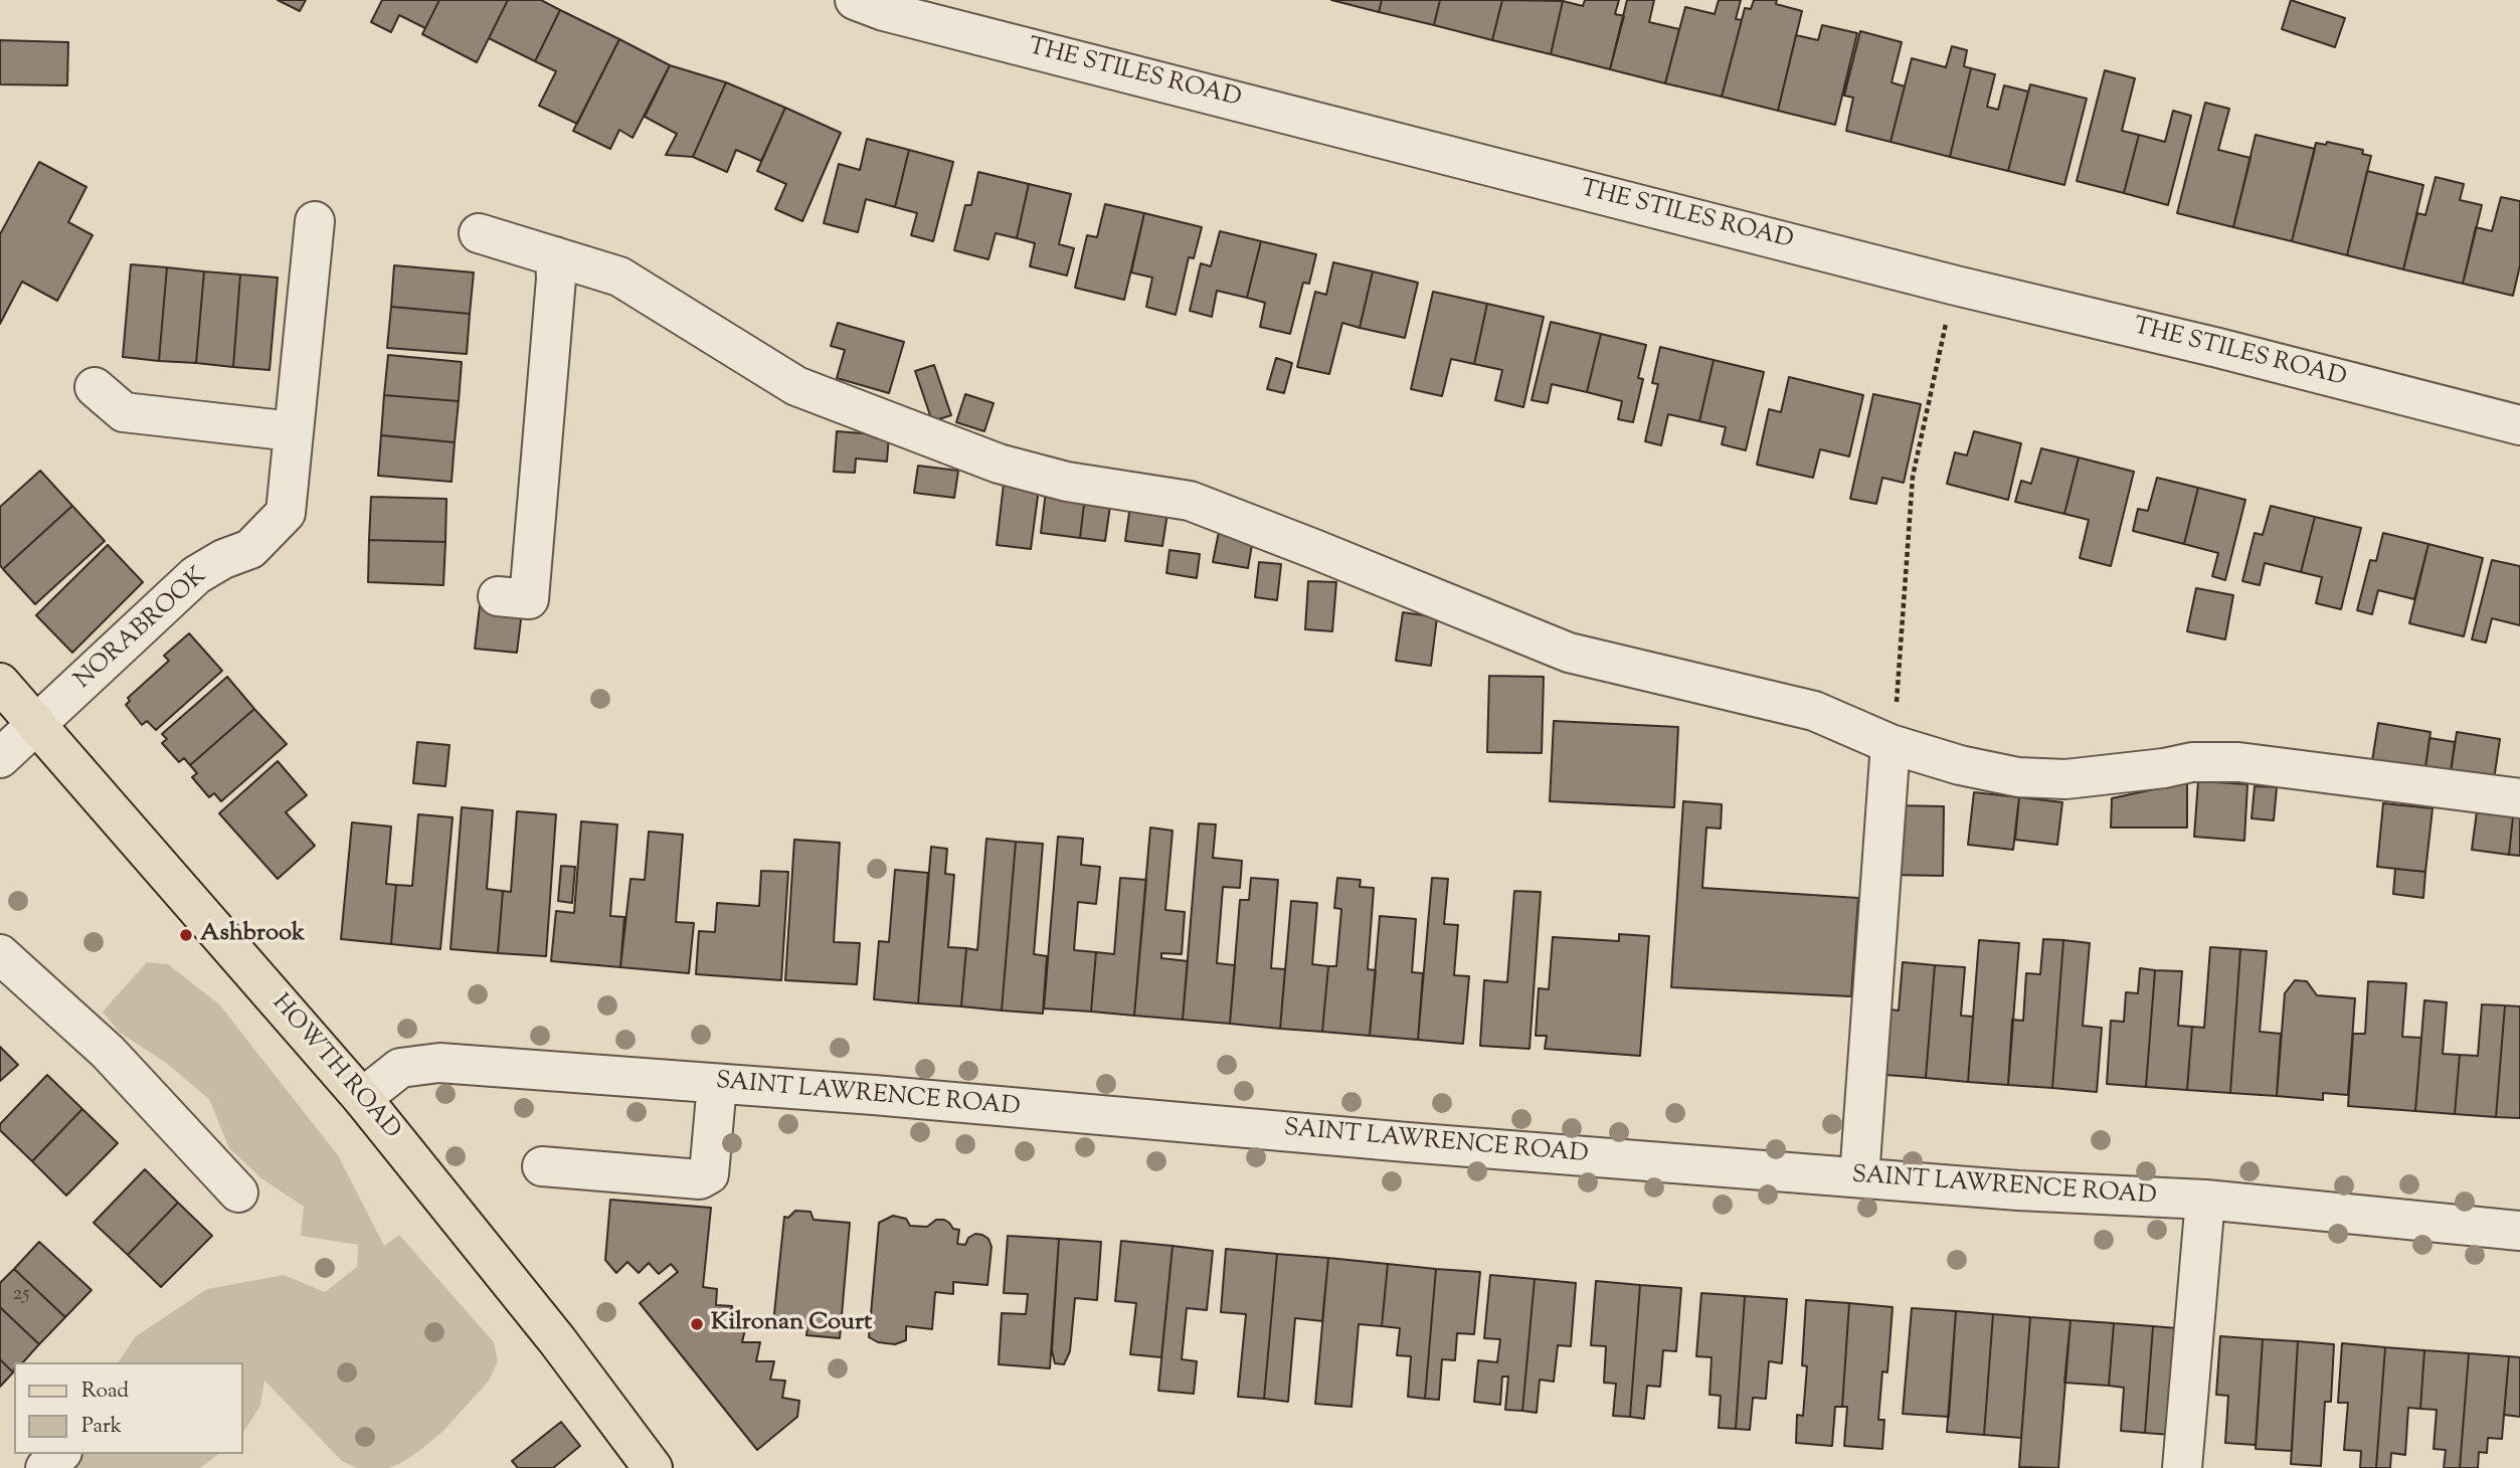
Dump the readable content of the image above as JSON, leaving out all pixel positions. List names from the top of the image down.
{
  "streets": {
    "main road": ["HOWTH ROAD"],
    "street": ["THE STILES ROAD", "NORABROOK", "SAINT LAWRENCE ROAD"]
  },
  "crossings": [
    ["NORABROOK", "HOWTH ROAD"],
    ["HOWTH ROAD", "SAINT LAWRENCE ROAD"]
  ],
  "places": ["Ashbrook", "Kilronan Court"],
  "house_numbers": ["25"],
  "legend": ["Road", "Park"]
}
